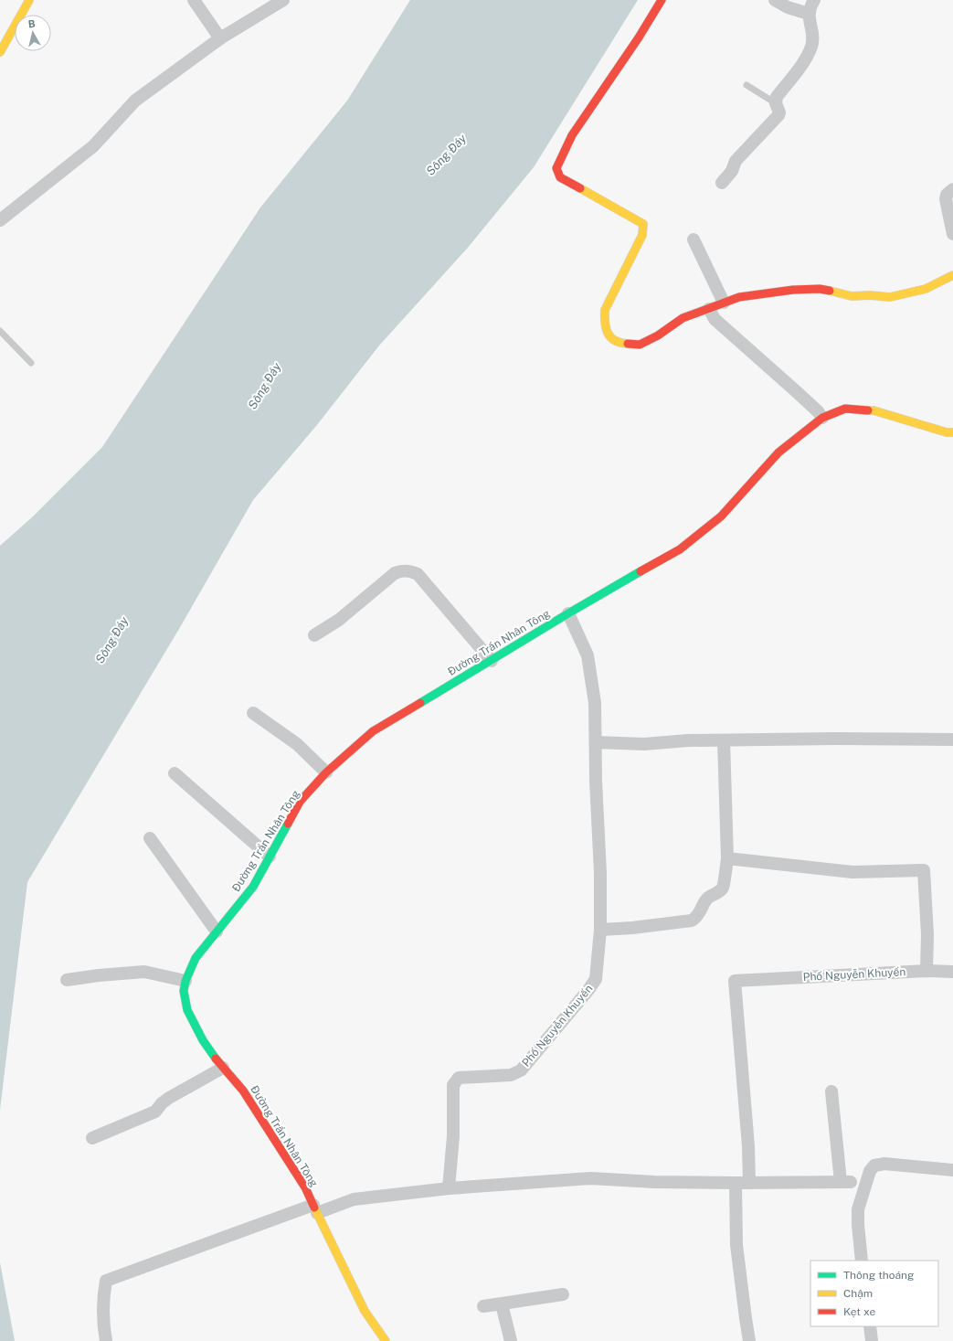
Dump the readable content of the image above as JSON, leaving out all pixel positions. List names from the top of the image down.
{
  "streets": {
    "street": ["Đường Trần Nhân Tông", "Phố Nguyễn Khuyến"]
  },
  "water": ["Sông Đáy"],
  "legend": ["Thông thoáng", "Chậm", "Kẹt xe"],
  "north": "top"
}
